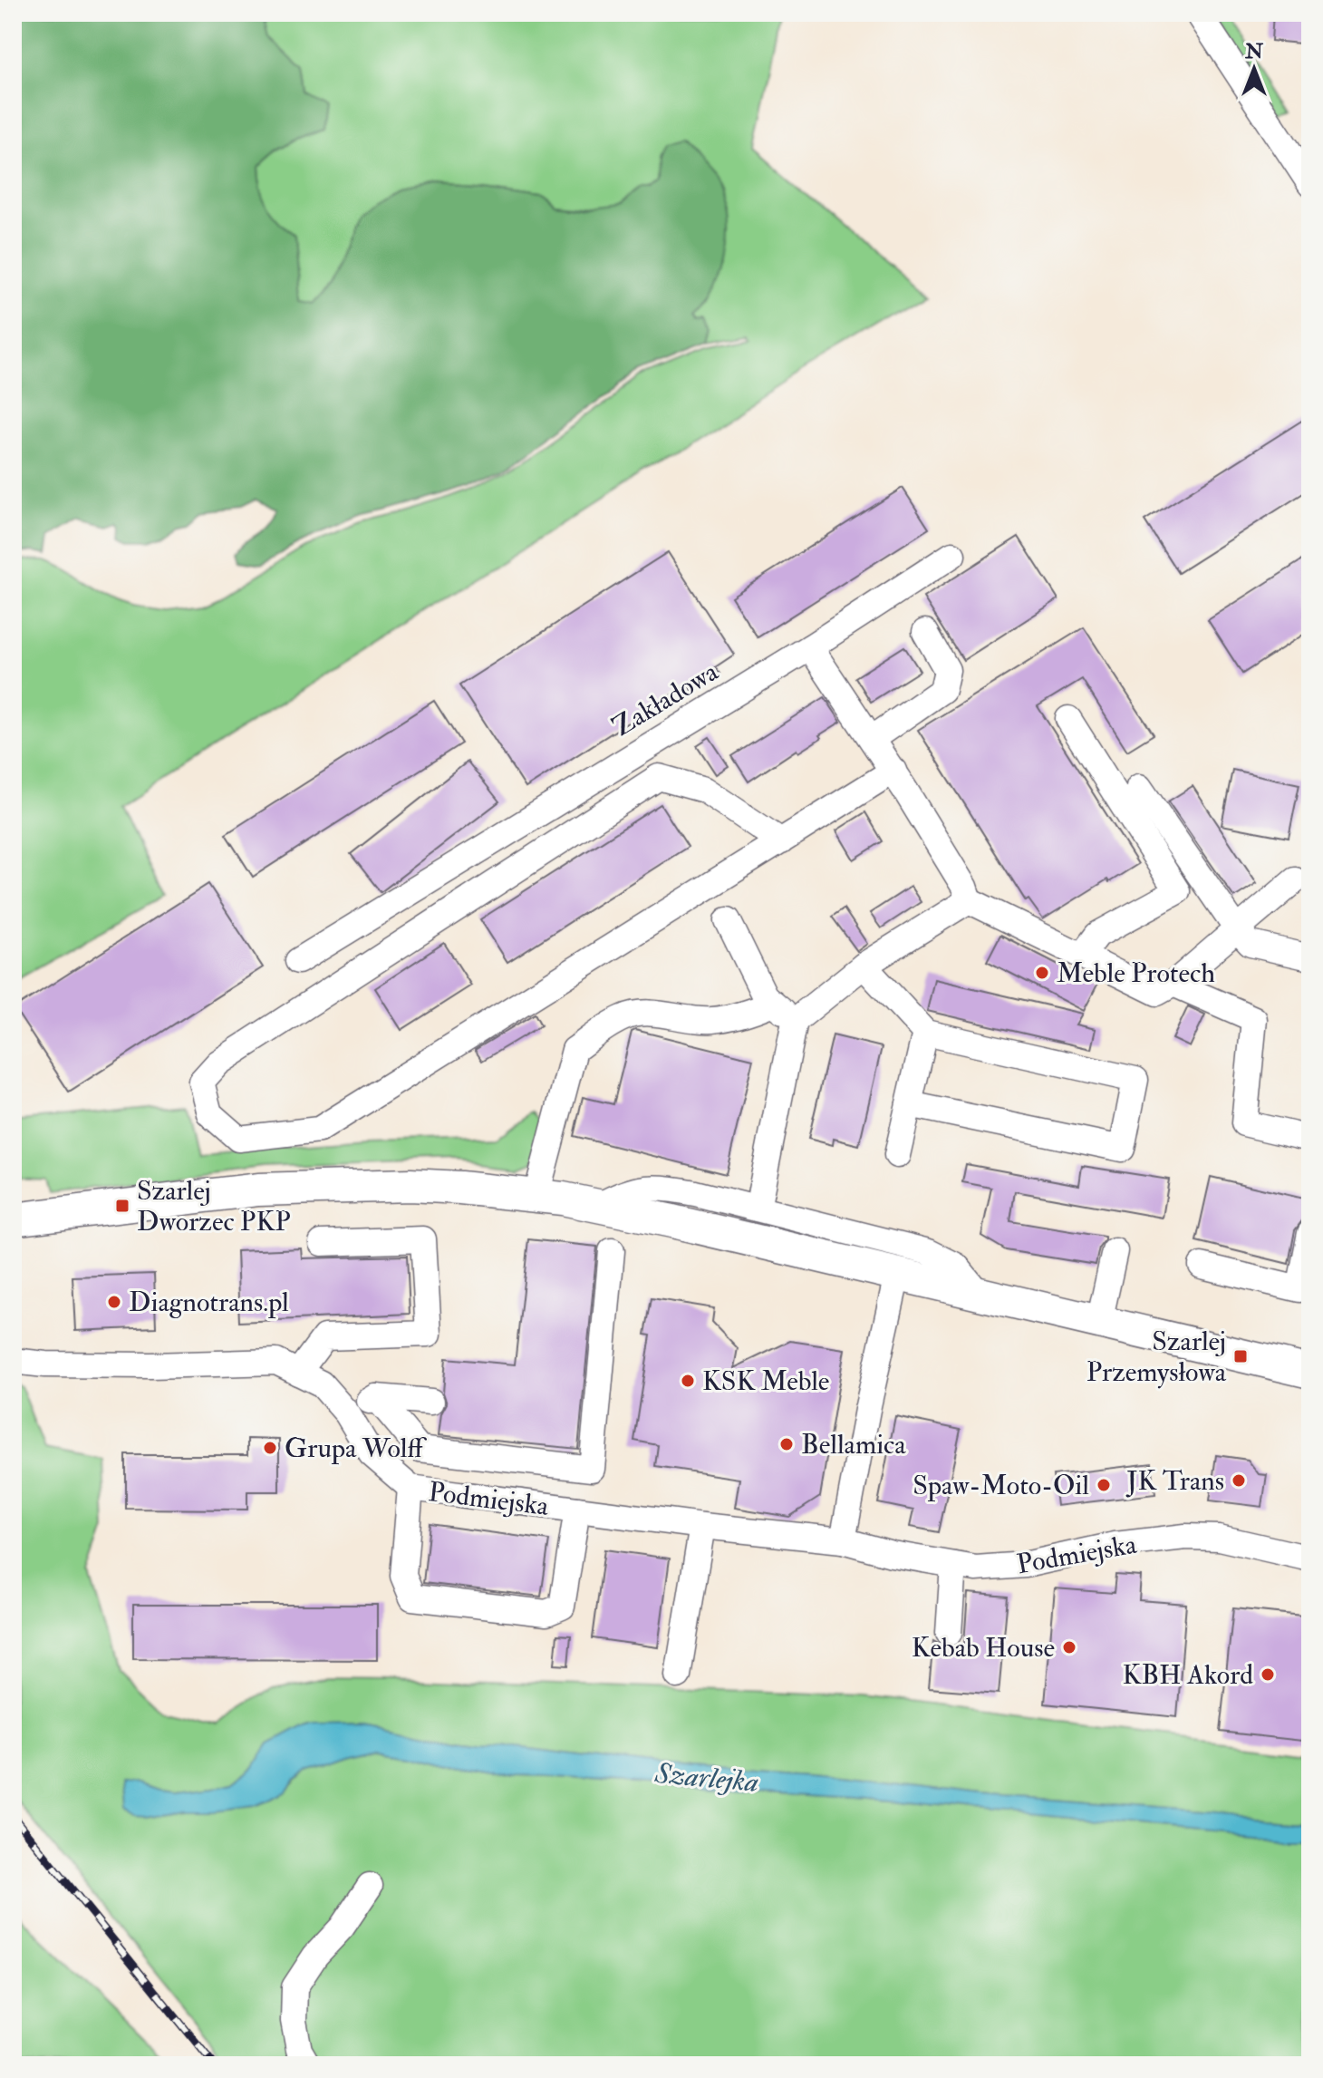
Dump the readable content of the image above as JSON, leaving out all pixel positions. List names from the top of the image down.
{
  "streets": {
    "street": ["Zakładowa", "Podmiejska"]
  },
  "water": ["Szarlejka"],
  "places": {
    "other": [
      "Meble Protech",
      "Diagnotrans.pl",
      "KSK Meble",
      "Bellamica",
      "Grupa Wolff",
      "JK Trans",
      "Spaw-Moto-Oil",
      "Kebab House",
      "KBH Akord"
    ],
    "transit": ["Szarlej Dworzec PKP", "Szarlej Przemysłowa"]
  },
  "north": "top"
}
